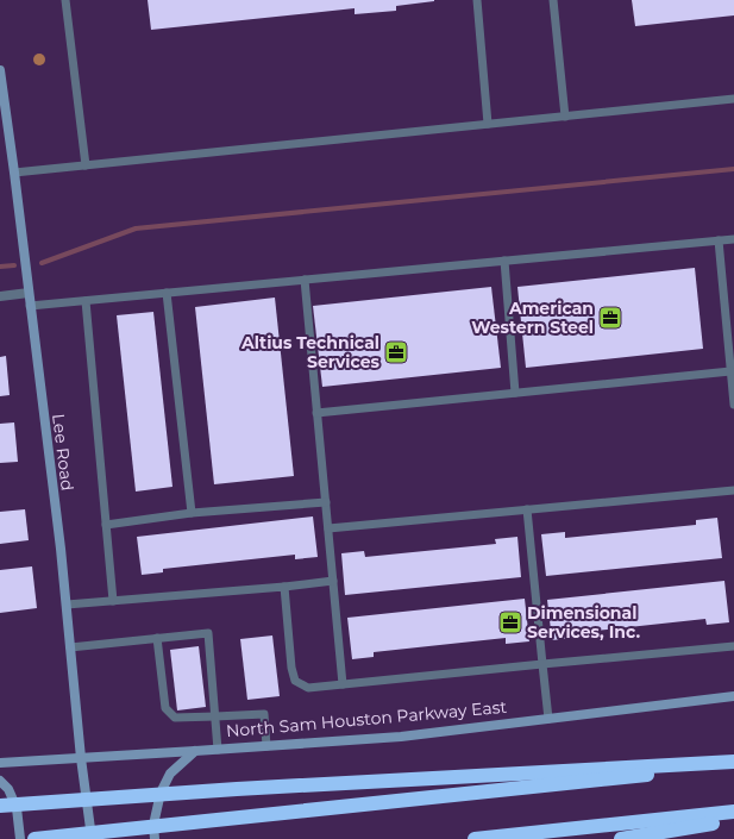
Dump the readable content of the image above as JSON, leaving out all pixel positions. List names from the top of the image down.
{
  "streets": {
    "main road": ["Lee Road", "North Sam Houston Parkway East"]
  },
  "crossings": [
    ["Lee Road", "North Sam Houston Parkway East"]
  ],
  "places": {
    "office": ["American Western Steel", "Altius Technical Services", "Dimensional Services, Inc."]
  }
}
